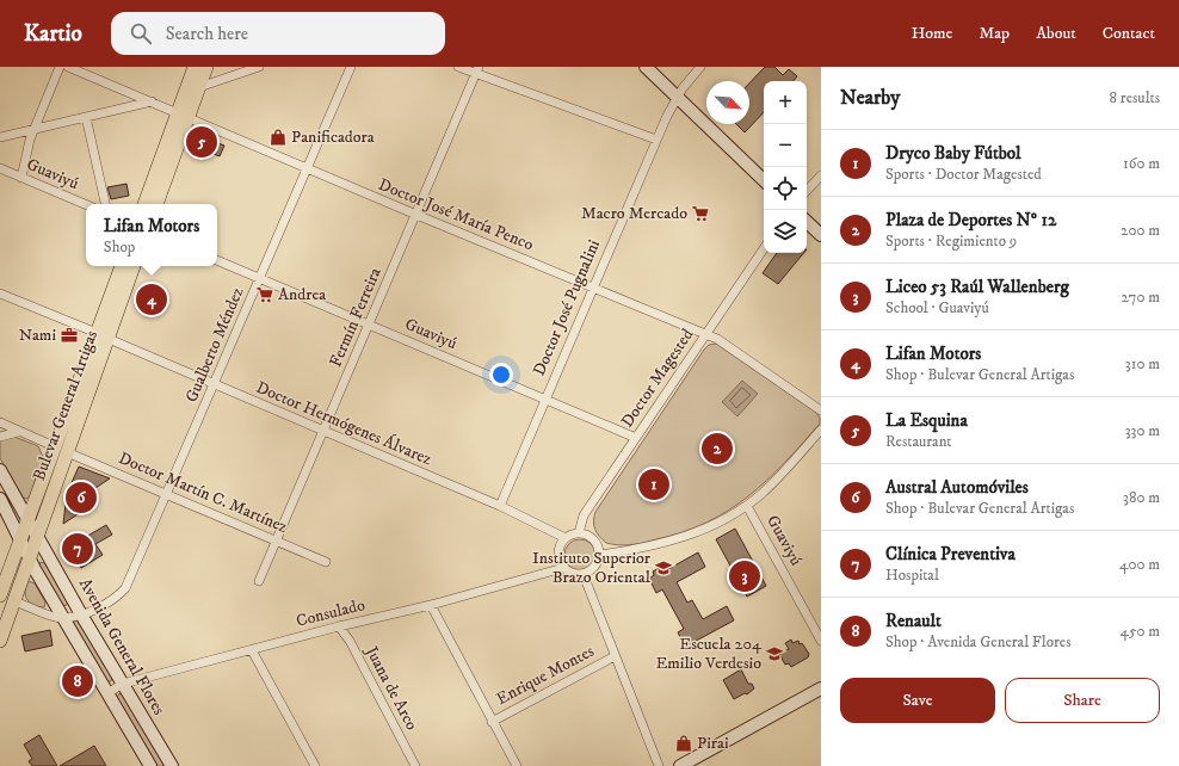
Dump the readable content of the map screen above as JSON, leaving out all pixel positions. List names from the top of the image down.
{
  "streets": {
    "main road": ["Bulevar General Artigas", "Avenida General Flores"],
    "street": [
      "Guaviyú",
      "Doctor José María Penco",
      "Doctor José Pugnalini",
      "Fermín Ferreira",
      "Gualberto Méndez",
      "Doctor Magested",
      "Doctor Hermógenes Álvarez",
      "Doctor Martín C. Martínez",
      "Consulado",
      "Enrique Montes",
      "Juana de Arco"
    ]
  },
  "crossings": [
    ["Guaviyú", "Doctor José Pugnalini"],
    ["Guaviyú", "Fermín Ferreira"],
    ["Guaviyú", "Gualberto Méndez"],
    ["Guaviyú", "Doctor Magested"],
    ["Doctor José María Penco", "Doctor José Pugnalini"],
    ["Doctor José María Penco", "Fermín Ferreira"],
    ["Doctor José María Penco", "Gualberto Méndez"],
    ["Doctor José María Penco", "Doctor Magested"],
    ["Doctor José Pugnalini", "Doctor Hermógenes Álvarez"],
    ["Fermín Ferreira", "Doctor Hermógenes Álvarez"],
    ["Fermín Ferreira", "Doctor Martín C. Martínez"],
    ["Gualberto Méndez", "Doctor Hermógenes Álvarez"],
    ["Gualberto Méndez", "Doctor Martín C. Martínez"],
    ["Gualberto Méndez", "Avenida General Flores"],
    ["Doctor Magested", "Doctor Hermógenes Álvarez"],
    ["Doctor Magested", "Consulado"],
    ["Bulevar General Artigas", "Doctor Hermógenes Álvarez"],
    ["Bulevar General Artigas", "Doctor Martín C. Martínez"],
    ["Bulevar General Artigas", "Avenida General Flores"],
    ["Doctor Hermógenes Álvarez", "Consulado"],
    ["Consulado", "Avenida General Flores"],
    ["Consulado", "Juana de Arco"]
  ],
  "places": {
    "shop": ["Panificadora", "Pirai"],
    "supermarket": ["Macro Mercado", "Andrea"],
    "office": ["Nami"],
    "school or university": ["Instituto Superior Brazo Oriental", "Escuela 204 Emilio Verdesio"]
  },
  "north": "bottom right",
  "page": {
    "header": "Kartio",
    "search": "Search here",
    "nav": [
      "Home",
      "Map",
      "About",
      "Contact"
    ],
    "heading": ["Nearby", "8 results"],
    "map_buttons": ["+", "−"],
    "pins": [
      "5",
      "4",
      "2",
      "1",
      "6",
      "7",
      "3",
      "8"
    ],
    "list": [
      {
        "mark": "1",
        "name": "Dryco Baby Fútbol",
        "note": "Sports · Doctor Magested",
        "value": "160 m"
      },
      {
        "mark": "2",
        "name": "Plaza de Deportes Nº 12",
        "note": "Sports · Regimiento 9",
        "value": "200 m"
      },
      {
        "mark": "3",
        "name": "Liceo 53 Raúl Wallenberg",
        "note": "School · Guaviyú",
        "value": "270 m"
      },
      {
        "mark": "4",
        "name": "Lifan Motors",
        "note": "Shop · Bulevar General Artigas",
        "value": "310 m"
      },
      {
        "mark": "5",
        "name": "La Esquina",
        "note": "Restaurant",
        "value": "330 m"
      },
      {
        "mark": "6",
        "name": "Austral Automóviles",
        "note": "Shop · Bulevar General Artigas",
        "value": "380 m"
      },
      {
        "mark": "7",
        "name": "Clínica Preventiva",
        "note": "Hospital",
        "value": "400 m"
      },
      {
        "mark": "8",
        "name": "Renault",
        "note": "Shop · Avenida General Flores",
        "value": "450 m"
      }
    ],
    "popup": ["Lifan Motors", "Shop"],
    "buttons": ["Save", "Share"]
  }
}
